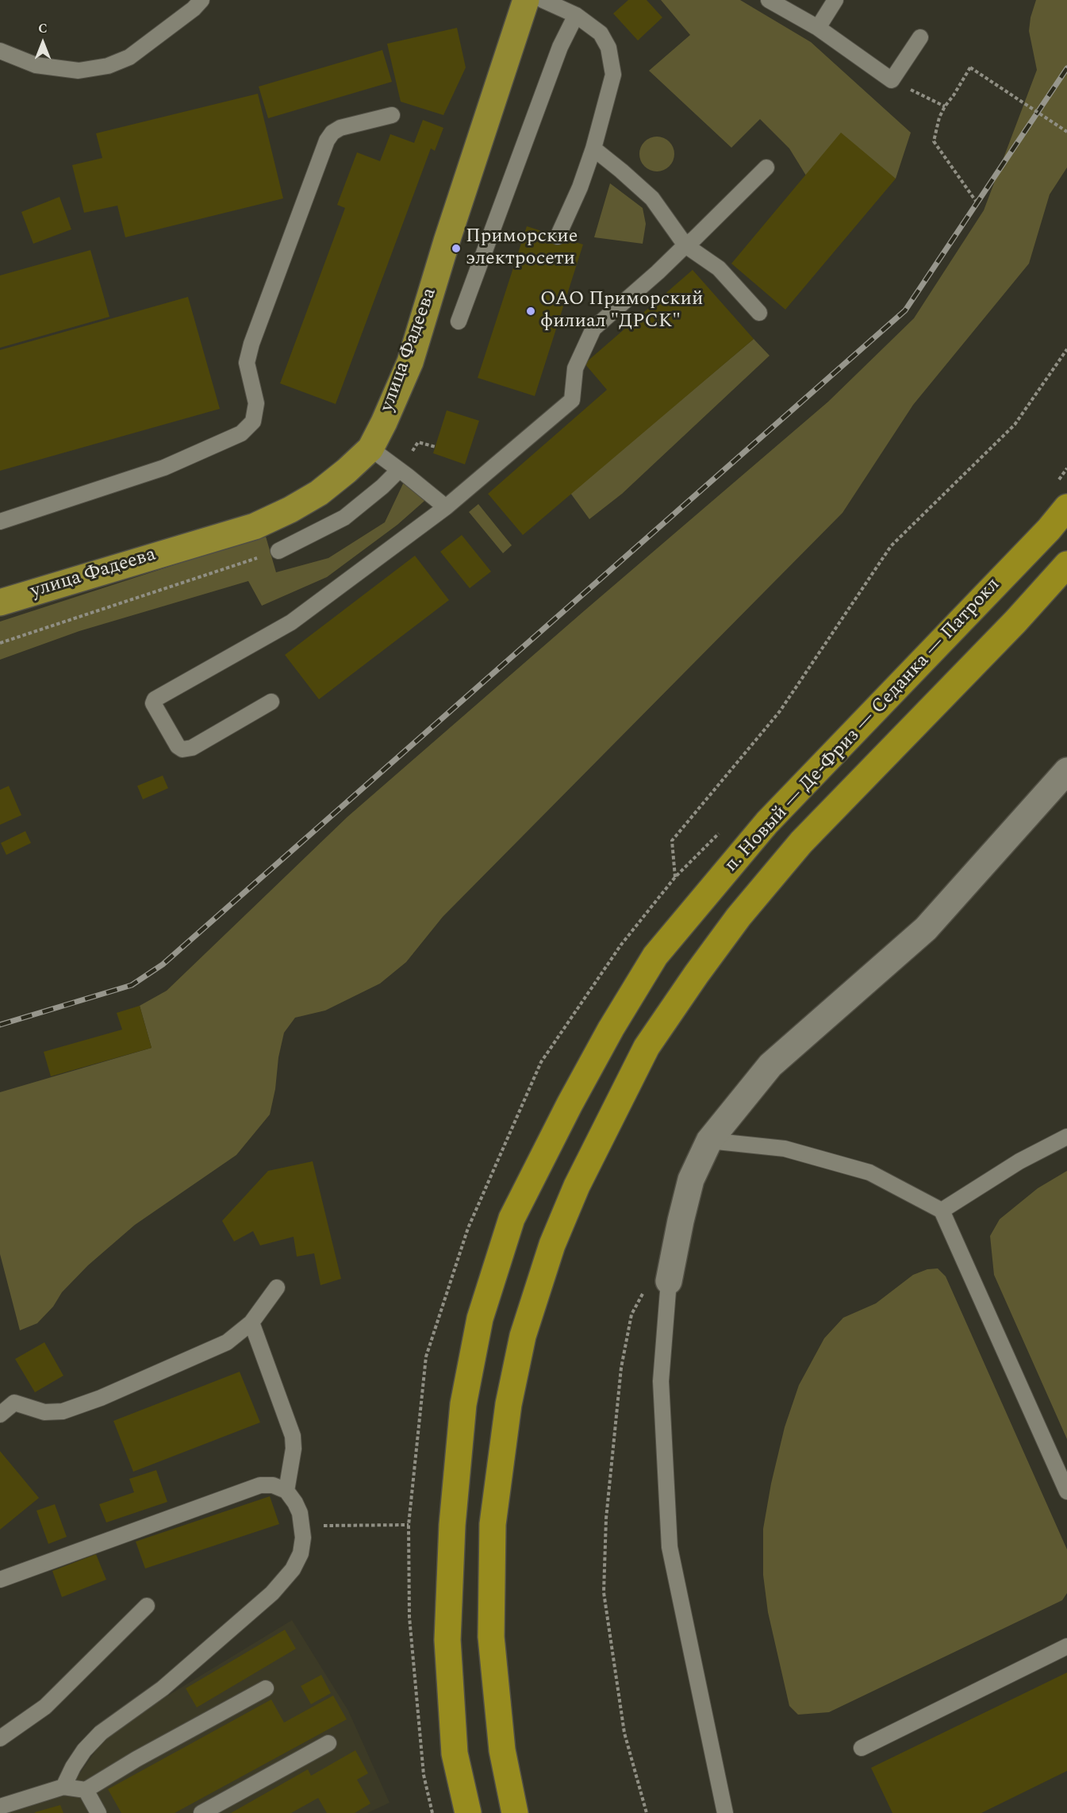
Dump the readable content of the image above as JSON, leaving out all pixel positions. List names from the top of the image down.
{
  "streets": {
    "highway": ["п. Новый — Де-Фриз — Седанка — Патрокл"],
    "main road": ["улица Фадеева"]
  },
  "places": ["Приморские электросети", "ОАО Приморский филиал \"ДРСК\""],
  "north": "top"
}
